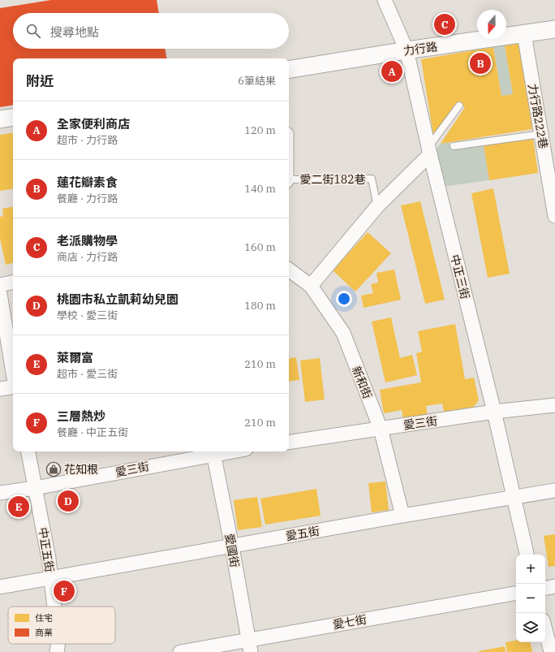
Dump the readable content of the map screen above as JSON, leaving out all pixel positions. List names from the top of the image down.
{
  "streets": {
    "street": [
      "力行路",
      "力行路222巷",
      "中正三街",
      "新和街",
      "愛三街",
      "愛五街",
      "中正五街",
      "愛國街",
      "愛七街"
    ],
    "lane": ["愛二街182巷"]
  },
  "crossings": [
    ["力行路", "力行路222巷"],
    ["力行路", "中正三街"],
    ["中正三街", "愛三街"],
    ["中正三街", "愛五街"],
    ["新和街", "愛三街"],
    ["新和街", "愛五街"],
    ["愛三街", "中正五街"],
    ["愛三街", "愛國街"],
    ["愛五街", "中正五街"],
    ["愛五街", "愛國街"],
    ["愛國街", "愛七街"]
  ],
  "places": {
    "shop": ["花知根"]
  },
  "legend": ["住宅", "商業"],
  "north": "bottom",
  "page": {
    "pins": [
      "C",
      "B",
      "A",
      "D",
      "E",
      "F"
    ],
    "search": "搜尋地點",
    "heading": ["附近", "6筆結果"],
    "list": [
      {
        "mark": "A",
        "name": "全家便利商店",
        "note": "超市 · 力行路",
        "value": "120 m"
      },
      {
        "mark": "B",
        "name": "蓮花瓣素食",
        "note": "餐廳 · 力行路",
        "value": "140 m"
      },
      {
        "mark": "C",
        "name": "老派購物學",
        "note": "商店 · 力行路",
        "value": "160 m"
      },
      {
        "mark": "D",
        "name": "桃園市私立凱莉幼兒園",
        "note": "學校 · 愛三街",
        "value": "180 m"
      },
      {
        "mark": "E",
        "name": "萊爾富",
        "note": "超市 · 愛三街",
        "value": "210 m"
      },
      {
        "mark": "F",
        "name": "三層熱炒",
        "note": "餐廳 · 中正五街",
        "value": "210 m"
      }
    ],
    "map_buttons": ["+", "−"]
  }
}
